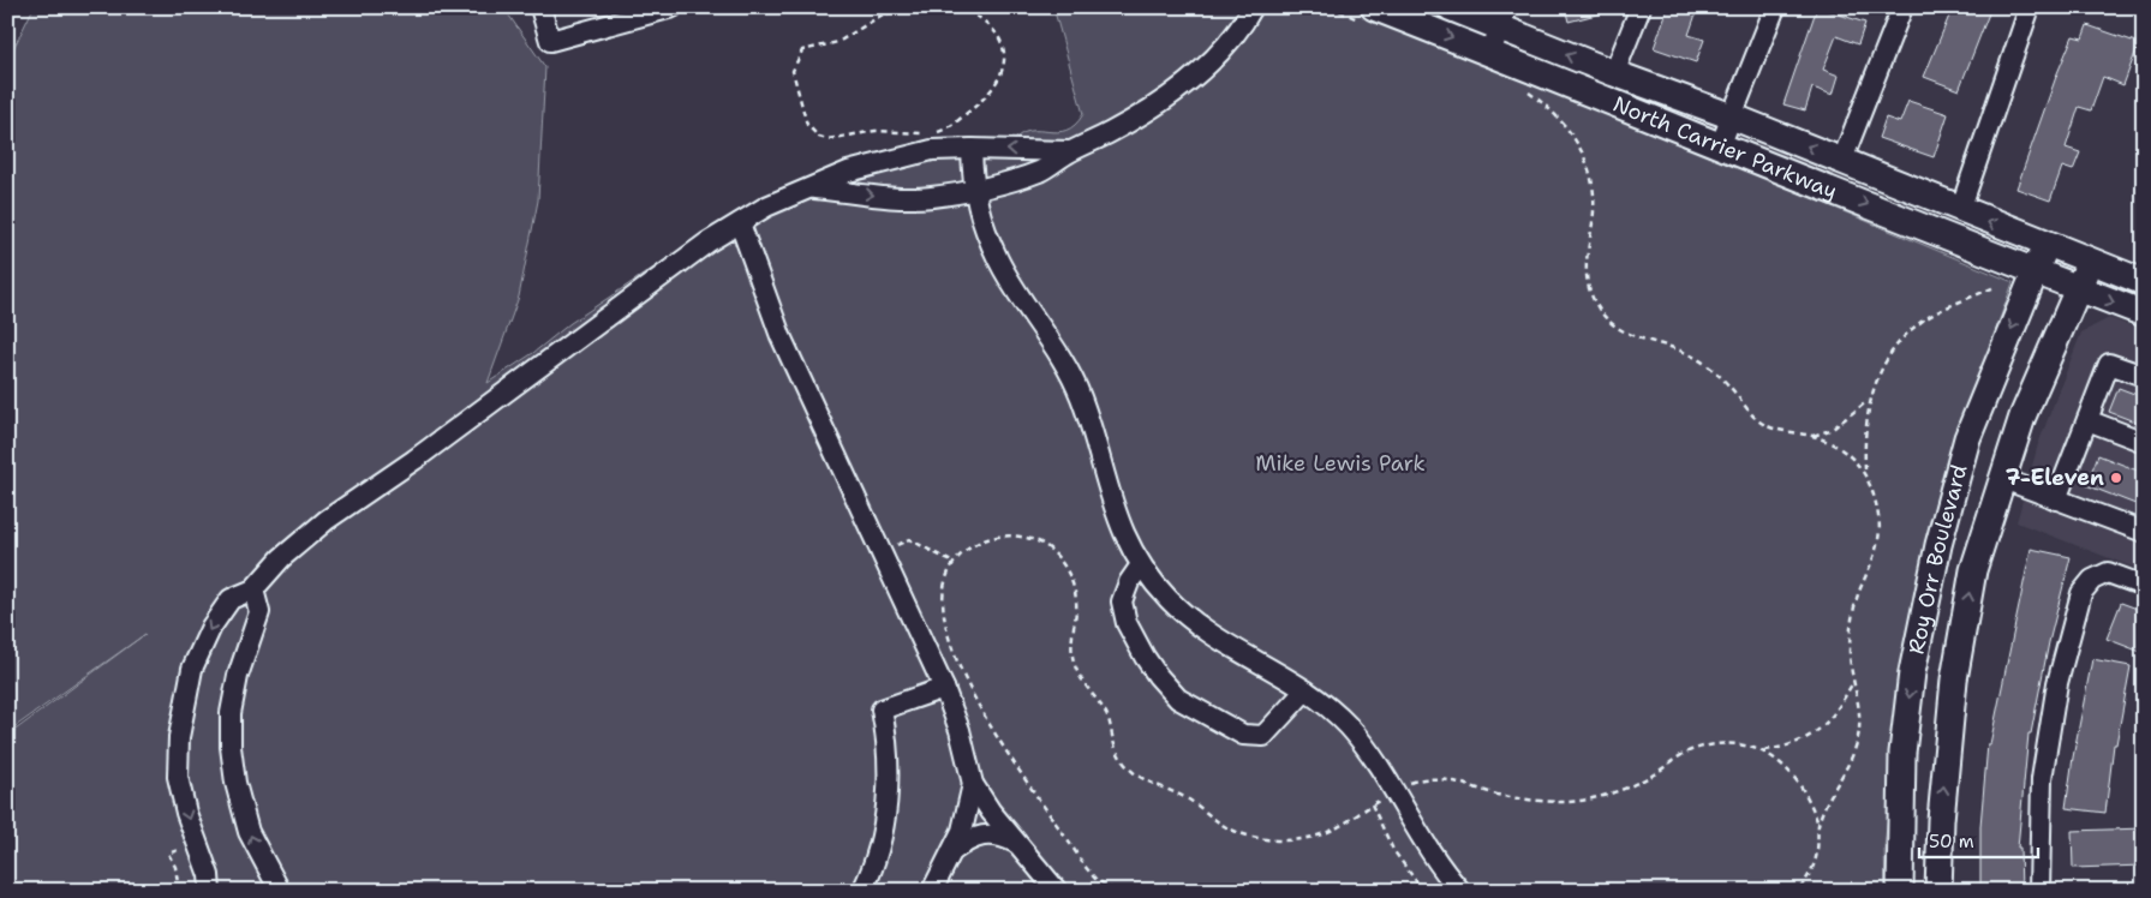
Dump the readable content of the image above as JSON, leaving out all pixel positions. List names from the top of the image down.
{
  "streets": {
    "main road": ["North Carrier Parkway", "Roy Orr Boulevard"]
  },
  "crossings": [
    ["North Carrier Parkway", "Roy Orr Boulevard"]
  ],
  "parks": ["Mike Lewis Park"],
  "places": ["7-Eleven"],
  "scale_bar": "50 m"
}
